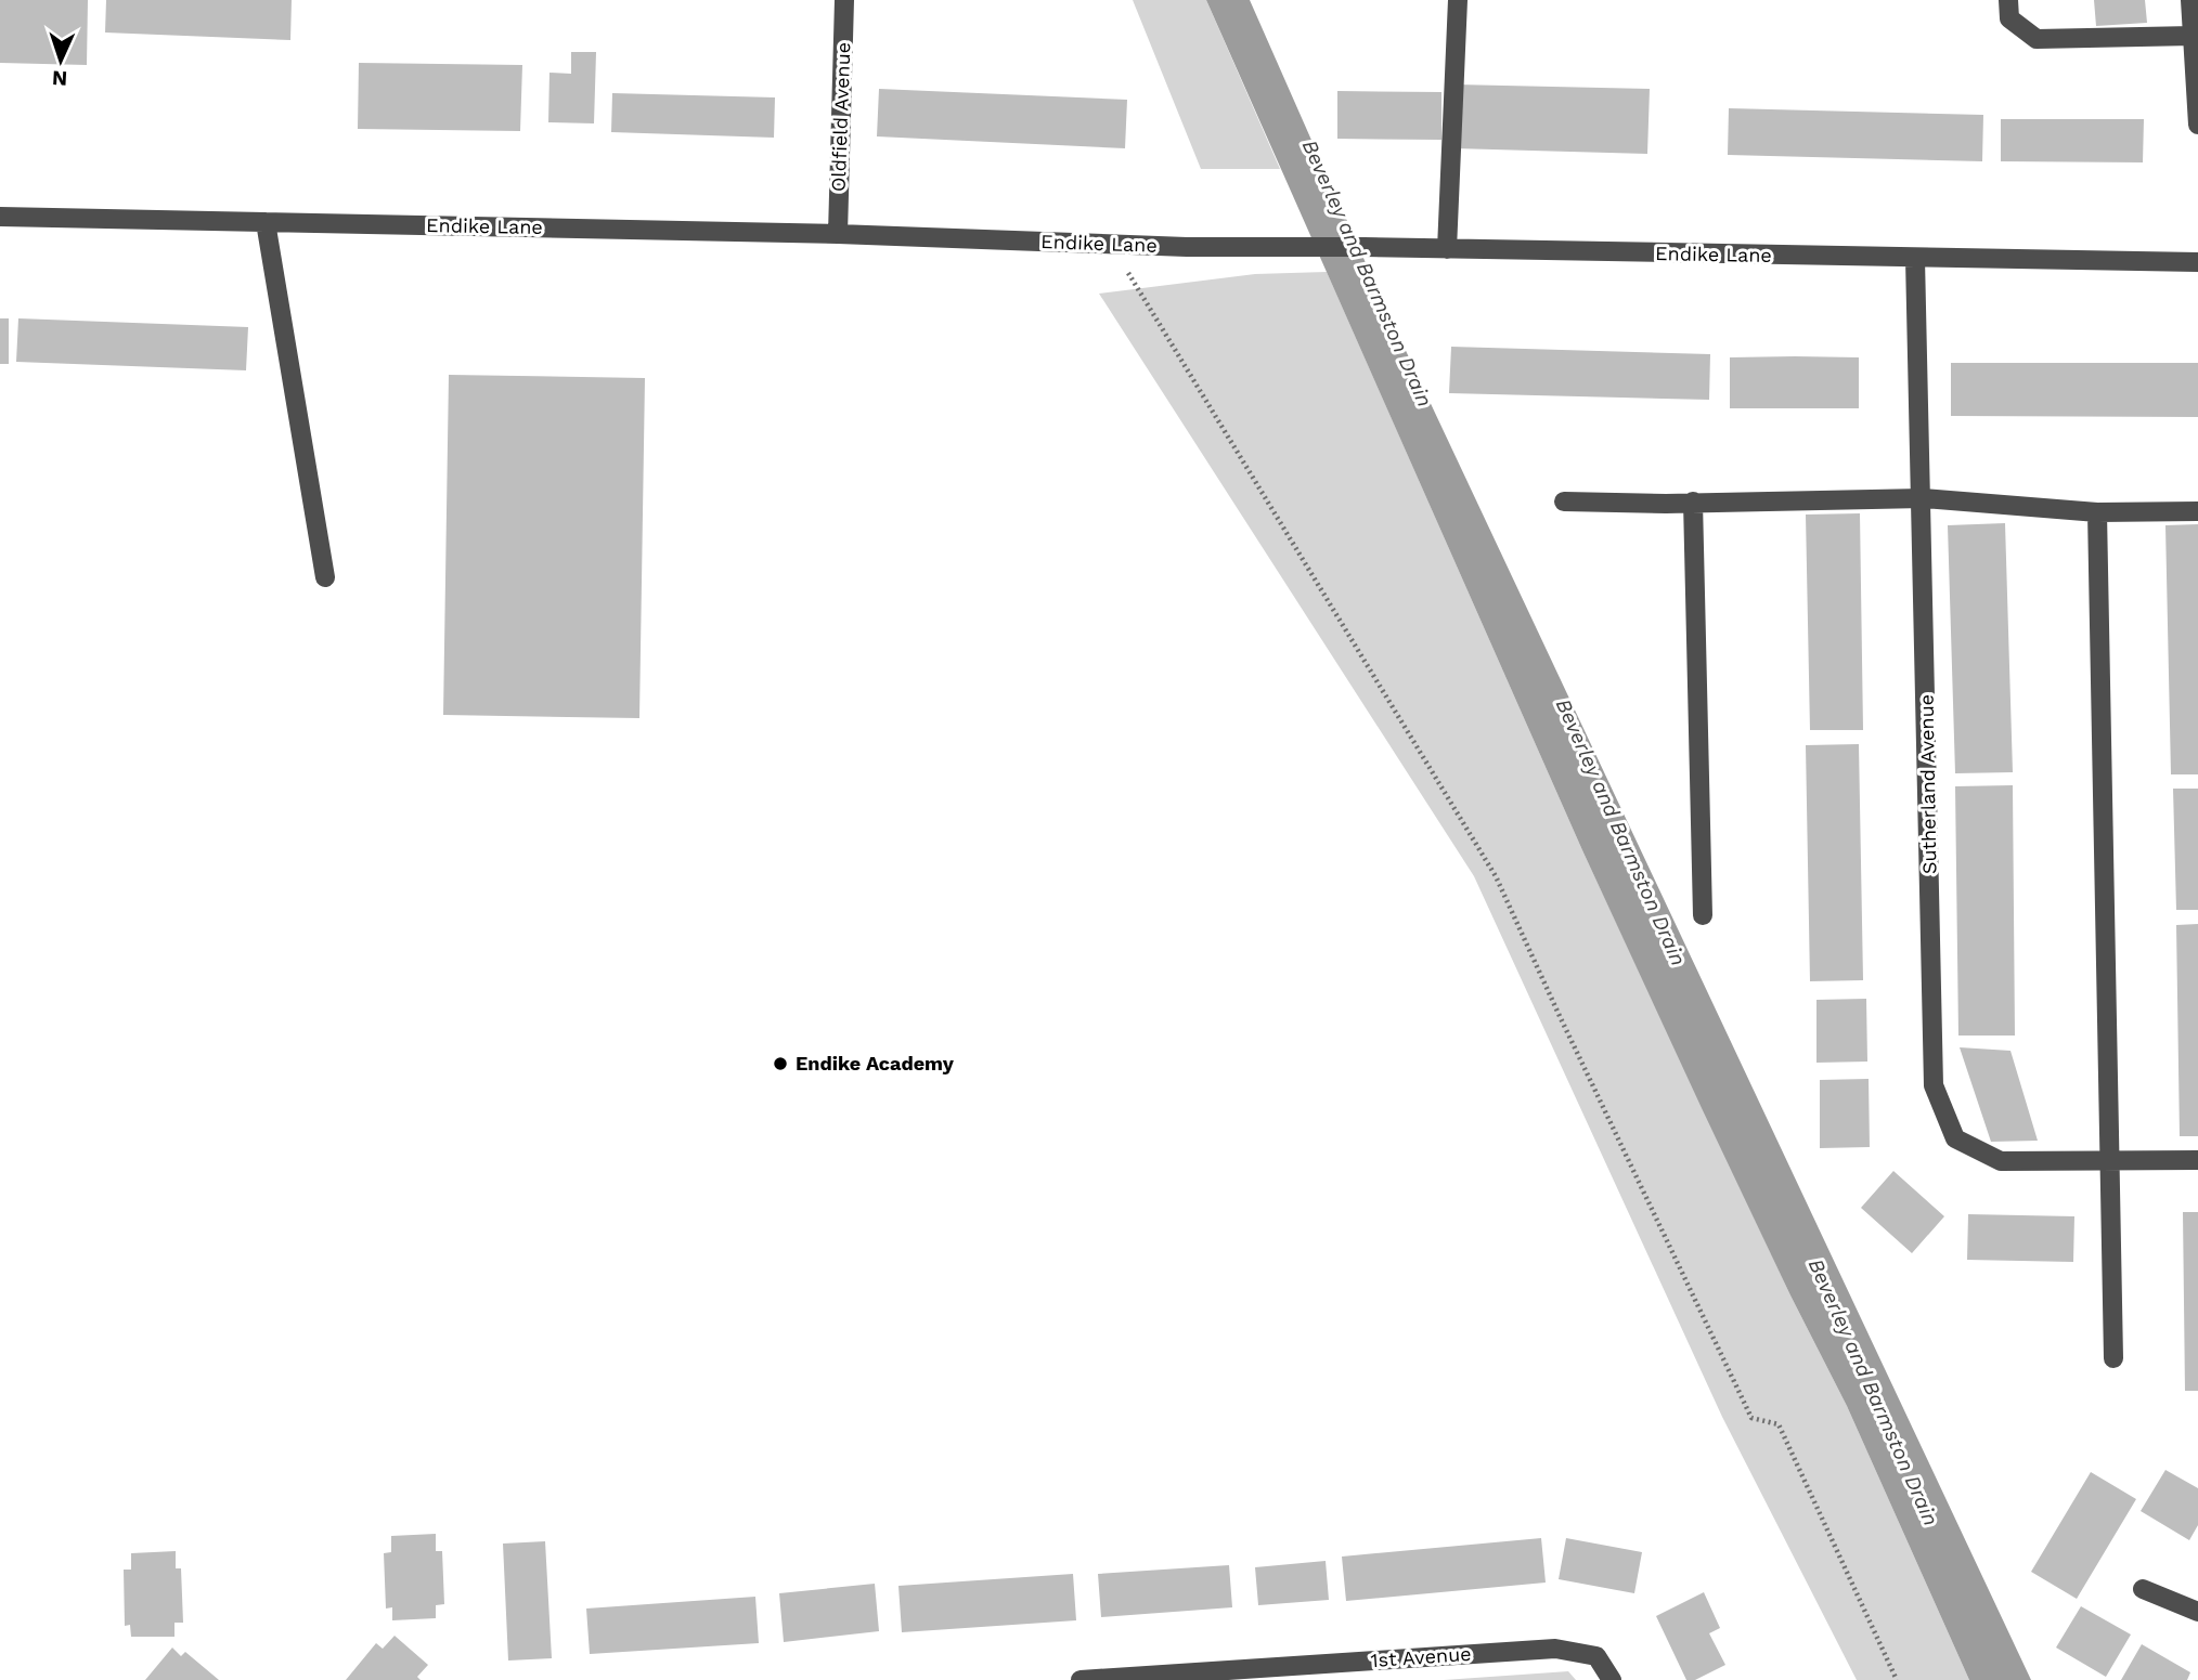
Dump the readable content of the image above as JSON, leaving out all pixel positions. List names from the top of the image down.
{
  "streets": {
    "street": [
      "Oldfield Avenue",
      "Endike Lane",
      "Sutherland Avenue",
      "1st Avenue"
    ]
  },
  "crossings": [
    ["Oldfield Avenue", "Endike Lane"],
    ["Endike Lane", "Sutherland Avenue"]
  ],
  "water": ["Beverley and Barmston Drain"],
  "places": ["Endike Academy"],
  "north": "bottom"
}
